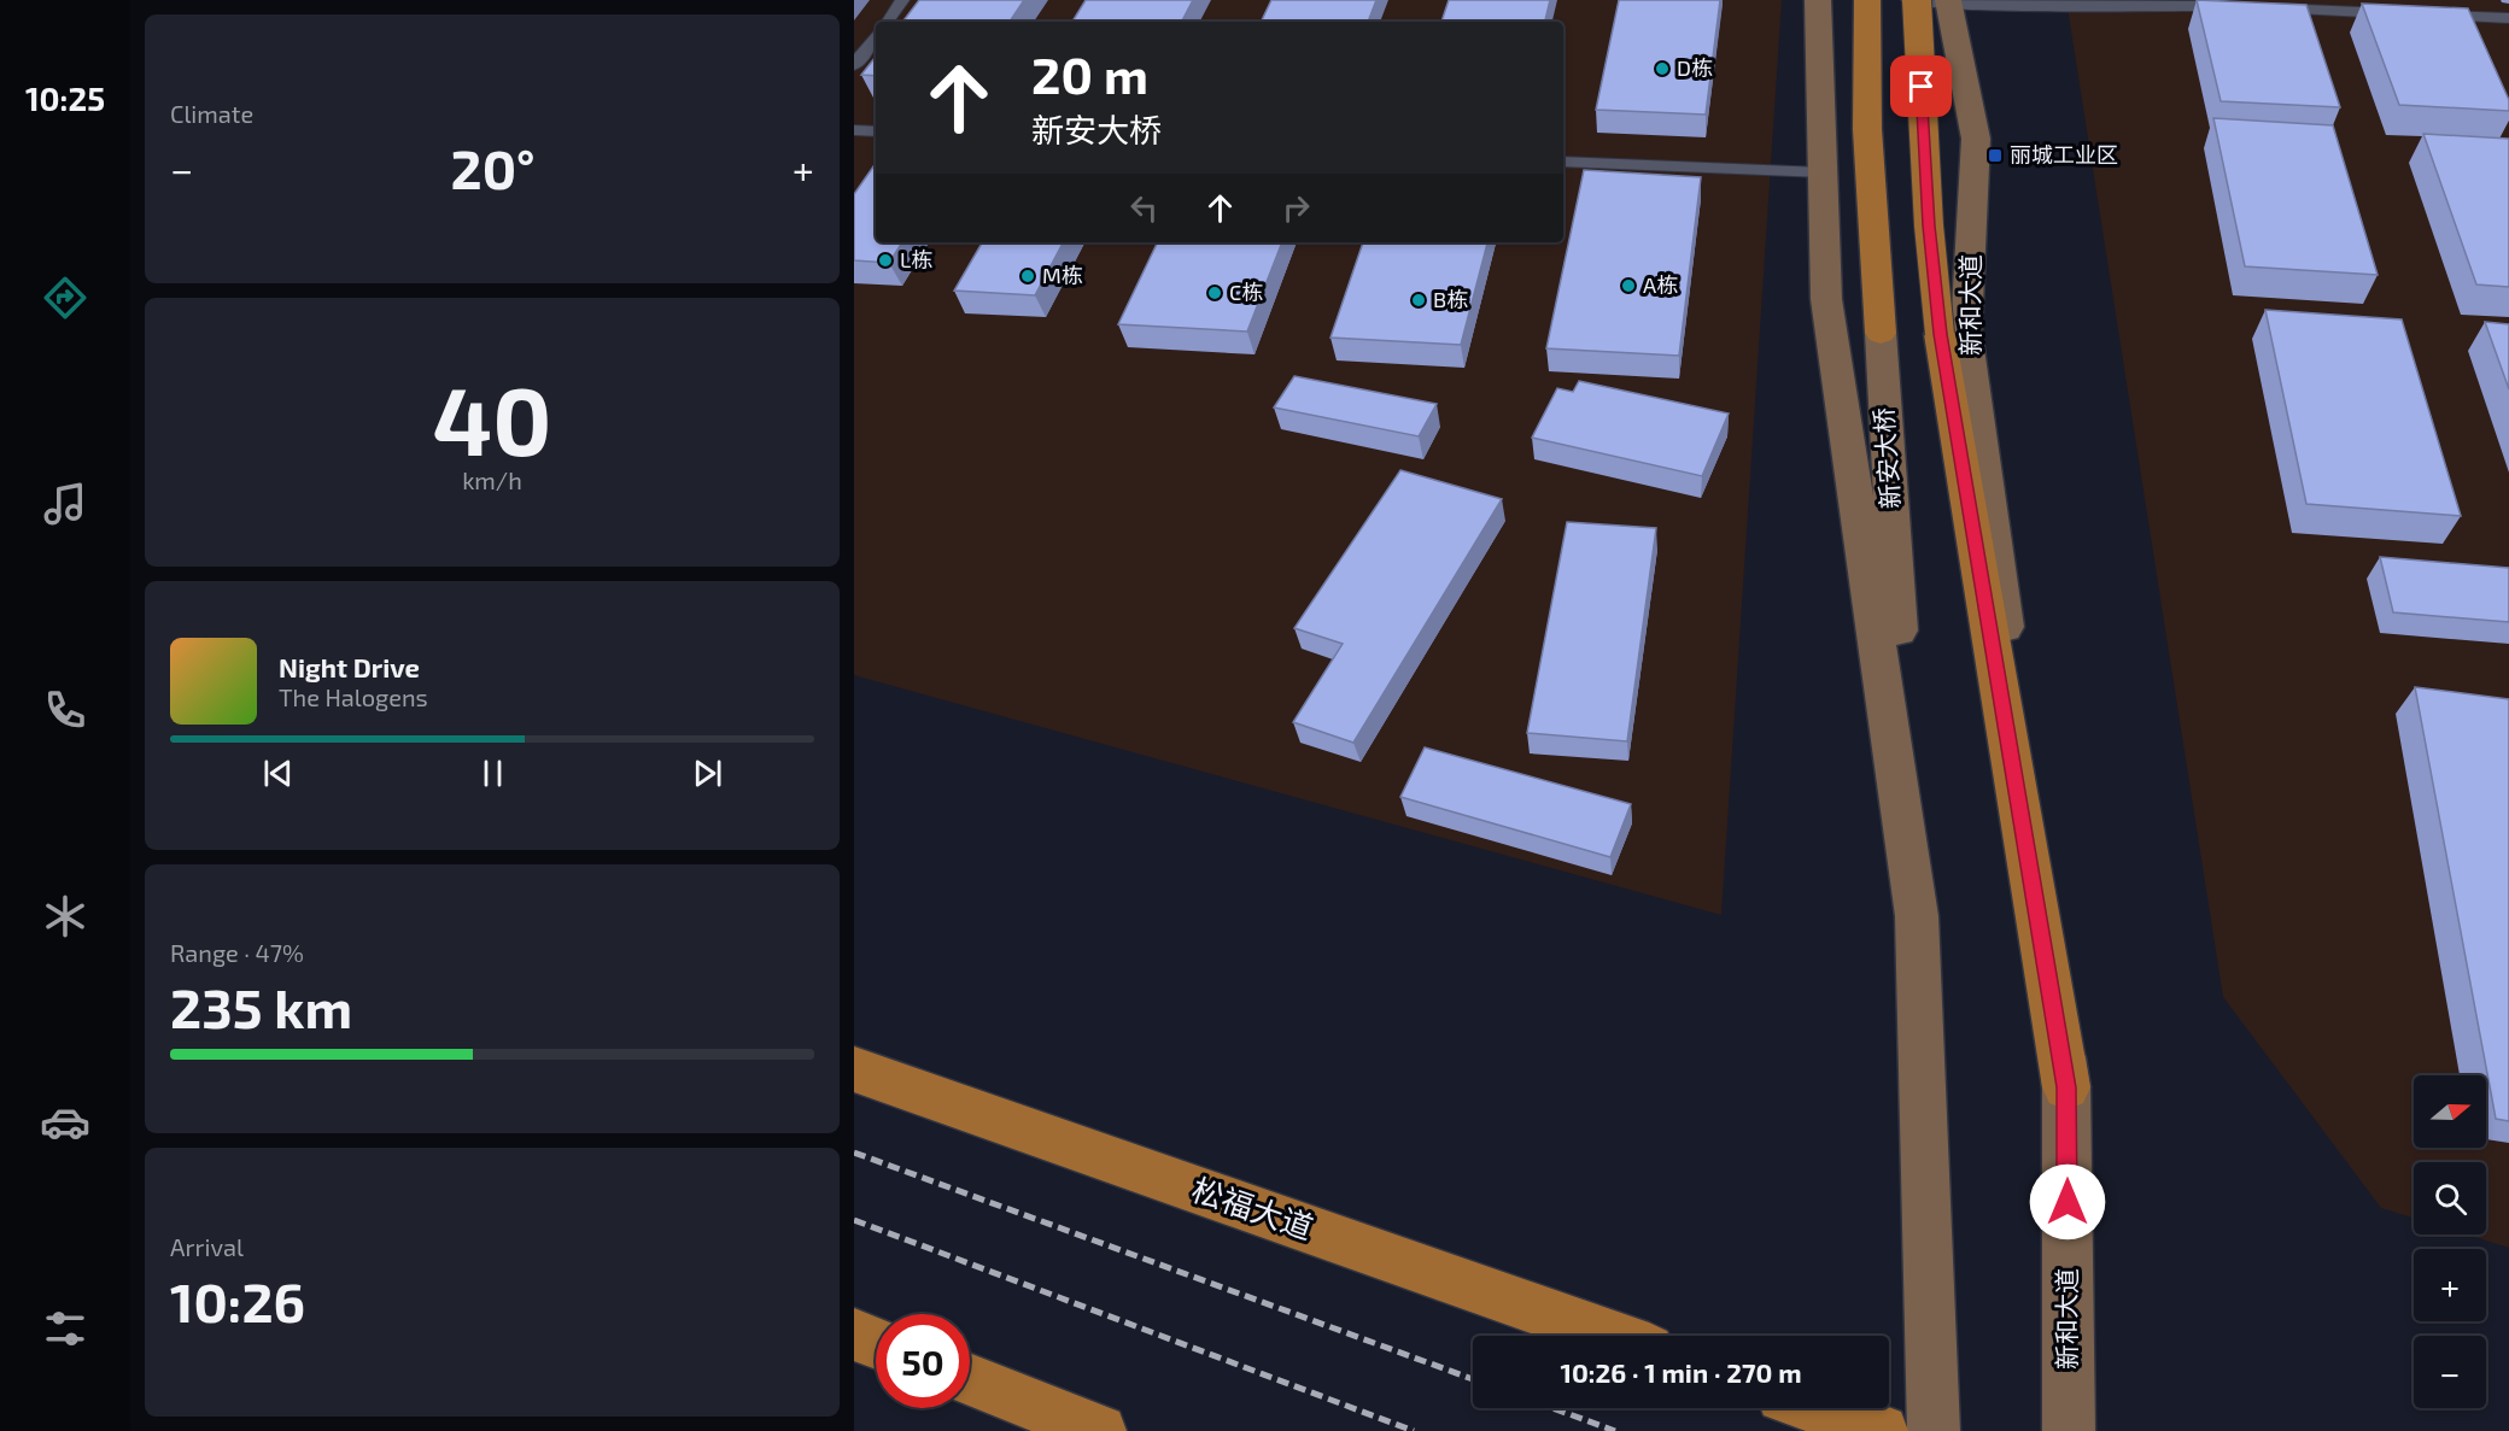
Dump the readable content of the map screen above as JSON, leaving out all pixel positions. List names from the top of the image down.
{
  "streets": {
    "main road": ["新和大道", "新安大桥", "松福大道"]
  },
  "places": {
    "other": [
      "D栋",
      "L栋",
      "M栋",
      "A栋",
      "C栋",
      "B栋"
    ],
    "transit": ["丽城工业区"]
  },
  "north": "right",
  "page": {
    "tabs": "10:25",
    "tile": [
      "Climate",
      ["40", "km/h"],
      ["Range · 47%", "235 km"],
      ["Arrival", "10:26"]
    ],
    "turn": ["20 m", "新安大桥"],
    "heat": ["−", "20°", "+"],
    "song": ["Night Drive", "The Halogens"],
    "map_buttons": ["+", "−"],
    "limit": "50",
    "trip": "10:26 · 1 min · 270 m"
  }
}
